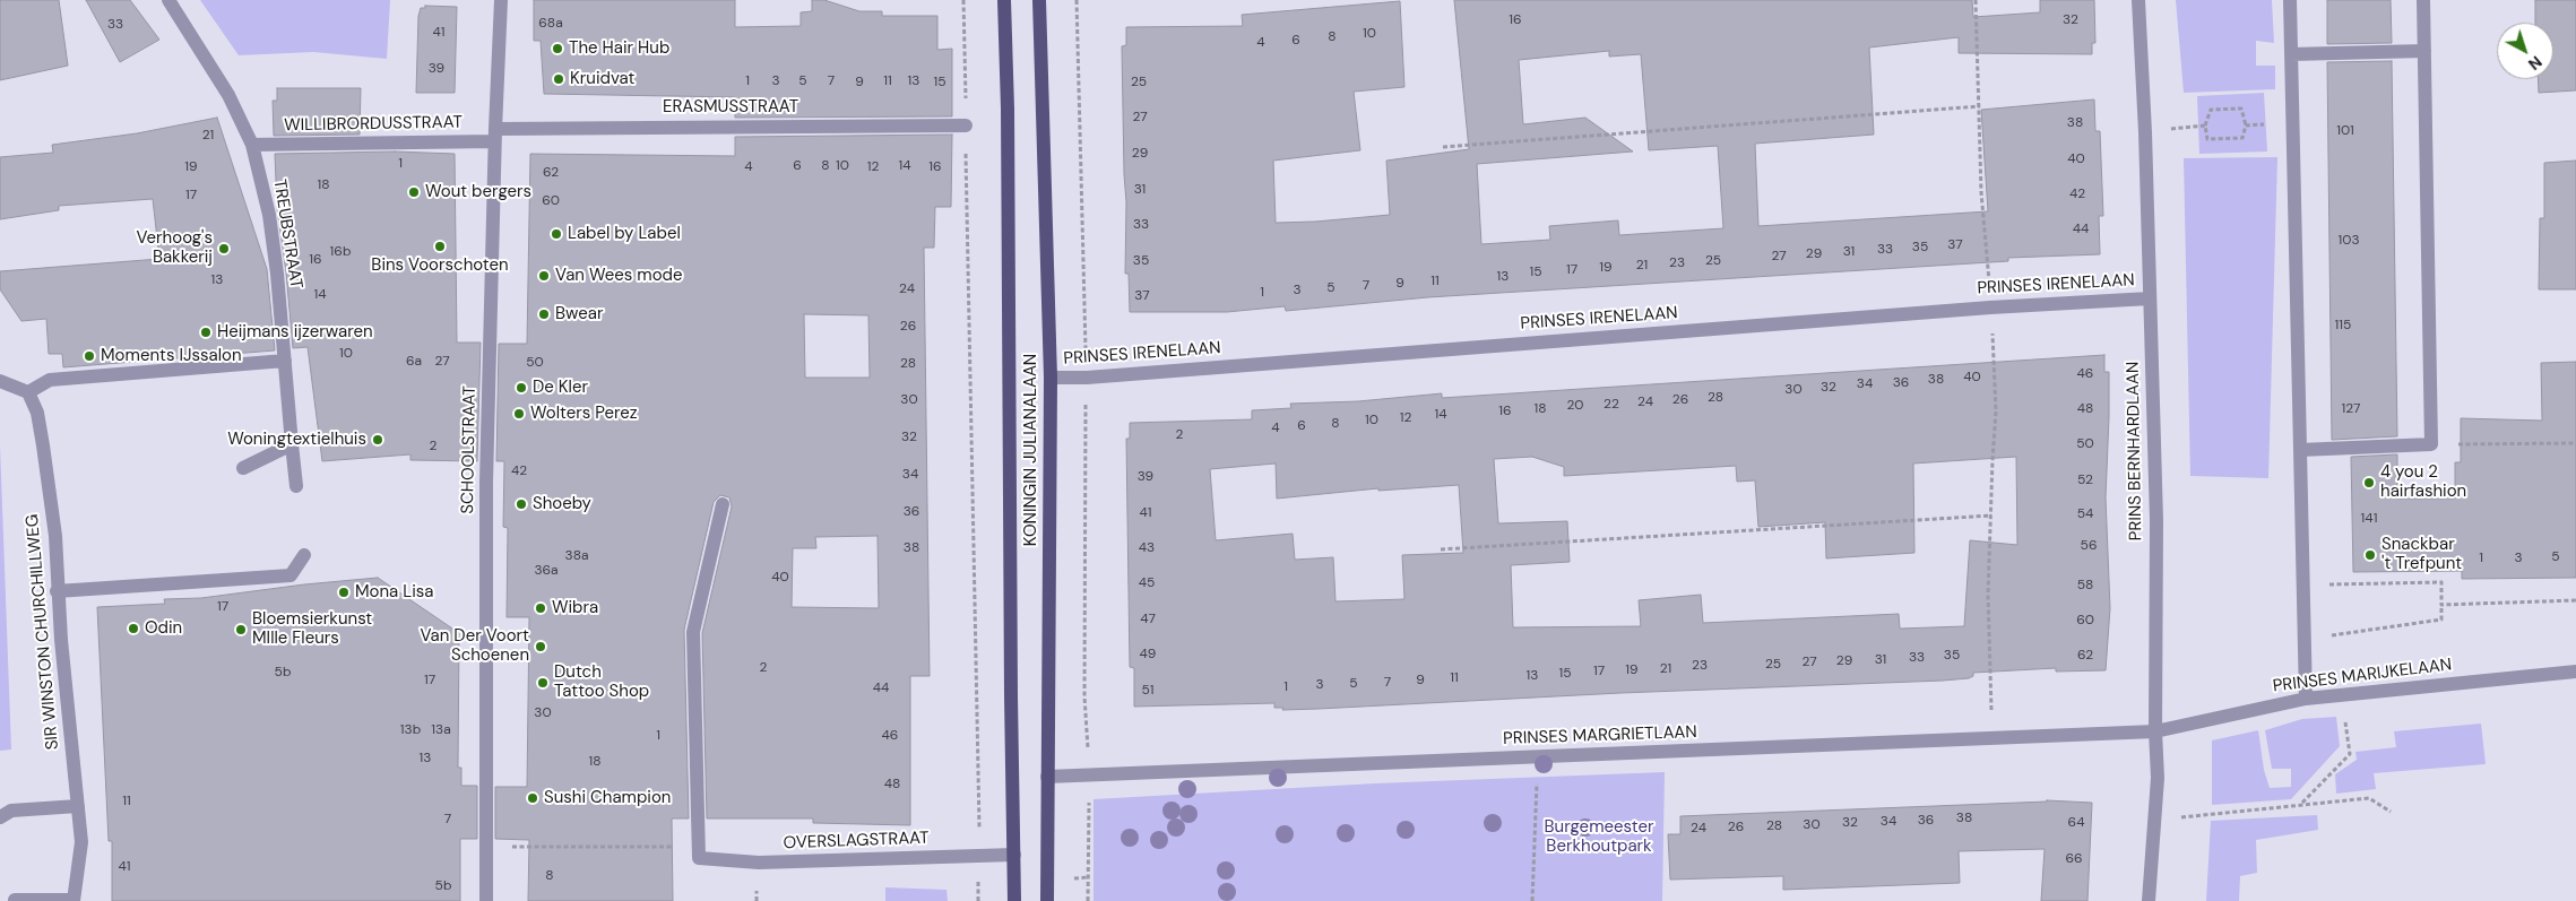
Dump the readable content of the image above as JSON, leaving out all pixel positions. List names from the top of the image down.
{
  "streets": {
    "main road": ["KONINGIN JULIANALAAN"],
    "street": [
      "ERASMUSSTRAAT",
      "WILLIBRORDUSSTRAAT",
      "TREUBSTRAAT",
      "PRINSES IRENELAAN",
      "SCHOOLSTRAAT",
      "PRINS BERNHARDLAAN",
      "SIR WINSTON CHURCHILLWEG",
      "PRINSES MARIJKELAAN",
      "PRINSES MARGRIETLAAN",
      "OVERSLAGSTRAAT"
    ]
  },
  "crossings": [
    ["ERASMUSSTRAAT", "WILLIBRORDUSSTRAAT"],
    ["ERASMUSSTRAAT", "SCHOOLSTRAAT"],
    ["WILLIBRORDUSSTRAAT", "TREUBSTRAAT"],
    ["WILLIBRORDUSSTRAAT", "SCHOOLSTRAAT"],
    ["PRINSES IRENELAAN", "KONINGIN JULIANALAAN"],
    ["PRINSES IRENELAAN", "PRINS BERNHARDLAAN"],
    ["KONINGIN JULIANALAAN", "PRINSES MARGRIETLAAN"],
    ["KONINGIN JULIANALAAN", "OVERSLAGSTRAAT"],
    ["PRINS BERNHARDLAAN", "PRINSES MARIJKELAAN"],
    ["PRINS BERNHARDLAAN", "PRINSES MARGRIETLAAN"],
    ["PRINSES MARIJKELAAN", "PRINSES MARGRIETLAAN"]
  ],
  "parks": ["Burgemeester Berkhoutpark"],
  "places": [
    "The Hair Hub",
    "Kruidvat",
    "Wout bergers",
    "Label by Label",
    "Bins Voorschoten",
    "Verhoog's Bakkerij",
    "Van Wees mode",
    "Bwear",
    "Heijmans ijzerwaren",
    "Moments IJssalon",
    "De Kler",
    "Wolters Perez",
    "Woningtextielhuis",
    "4 you 2 hairfashion",
    "Shoeby",
    "Snackbar 't Trefpunt",
    "Mona Lisa",
    "Wibra",
    "Odin",
    "Bloemsierkunst MIlle Fleurs",
    "Van Der Voort Schoenen",
    "Dutch Tattoo Shop",
    "Sushi Champion"
  ],
  "house_numbers": [
    "16",
    "32",
    "68a",
    "33",
    "41",
    "10",
    "8",
    "6",
    "4",
    "39",
    "1",
    "3",
    "5",
    "7",
    "11",
    "13",
    "9",
    "15",
    "25",
    "27",
    "38",
    "101",
    "21",
    "29",
    "40",
    "1",
    "6",
    "8",
    "10",
    "14",
    "19",
    "4",
    "12",
    "16",
    "62",
    "18",
    "31",
    "42",
    "17",
    "60",
    "33",
    "44",
    "103",
    "37",
    "35",
    "33",
    "16b",
    "31",
    "29",
    "27",
    "16",
    "35",
    "25",
    "23",
    "21",
    "19",
    "17",
    "15",
    "13",
    "13",
    "11",
    "9",
    "7",
    "5",
    "24",
    "3",
    "1",
    "14",
    "37",
    "115",
    "26",
    "10",
    "6a",
    "27",
    "50",
    "28",
    "46",
    "40",
    "38",
    "36",
    "34",
    "32",
    "30",
    "28",
    "30",
    "26",
    "24",
    "22",
    "20",
    "18",
    "48",
    "127",
    "16",
    "14",
    "12",
    "10",
    "8",
    "6",
    "4",
    "2",
    "32",
    "50",
    "2",
    "42",
    "34",
    "39",
    "52",
    "36",
    "41",
    "54",
    "141",
    "56",
    "38",
    "43",
    "38a",
    "5",
    "1",
    "3",
    "36a",
    "40",
    "45",
    "58",
    "17",
    "47",
    "60",
    "49",
    "35",
    "62",
    "33",
    "31",
    "29",
    "27",
    "25",
    "23",
    "2",
    "21",
    "19",
    "17",
    "5b",
    "15",
    "13",
    "11",
    "17",
    "9",
    "7",
    "5",
    "3",
    "1",
    "44",
    "51",
    "30",
    "13b",
    "13a",
    "1",
    "46",
    "13",
    "18",
    "48",
    "11",
    "38",
    "7",
    "36",
    "34",
    "32",
    "64",
    "30",
    "28",
    "26",
    "24",
    "66",
    "41",
    "8",
    "5b"
  ],
  "north": "bottom right"
}
